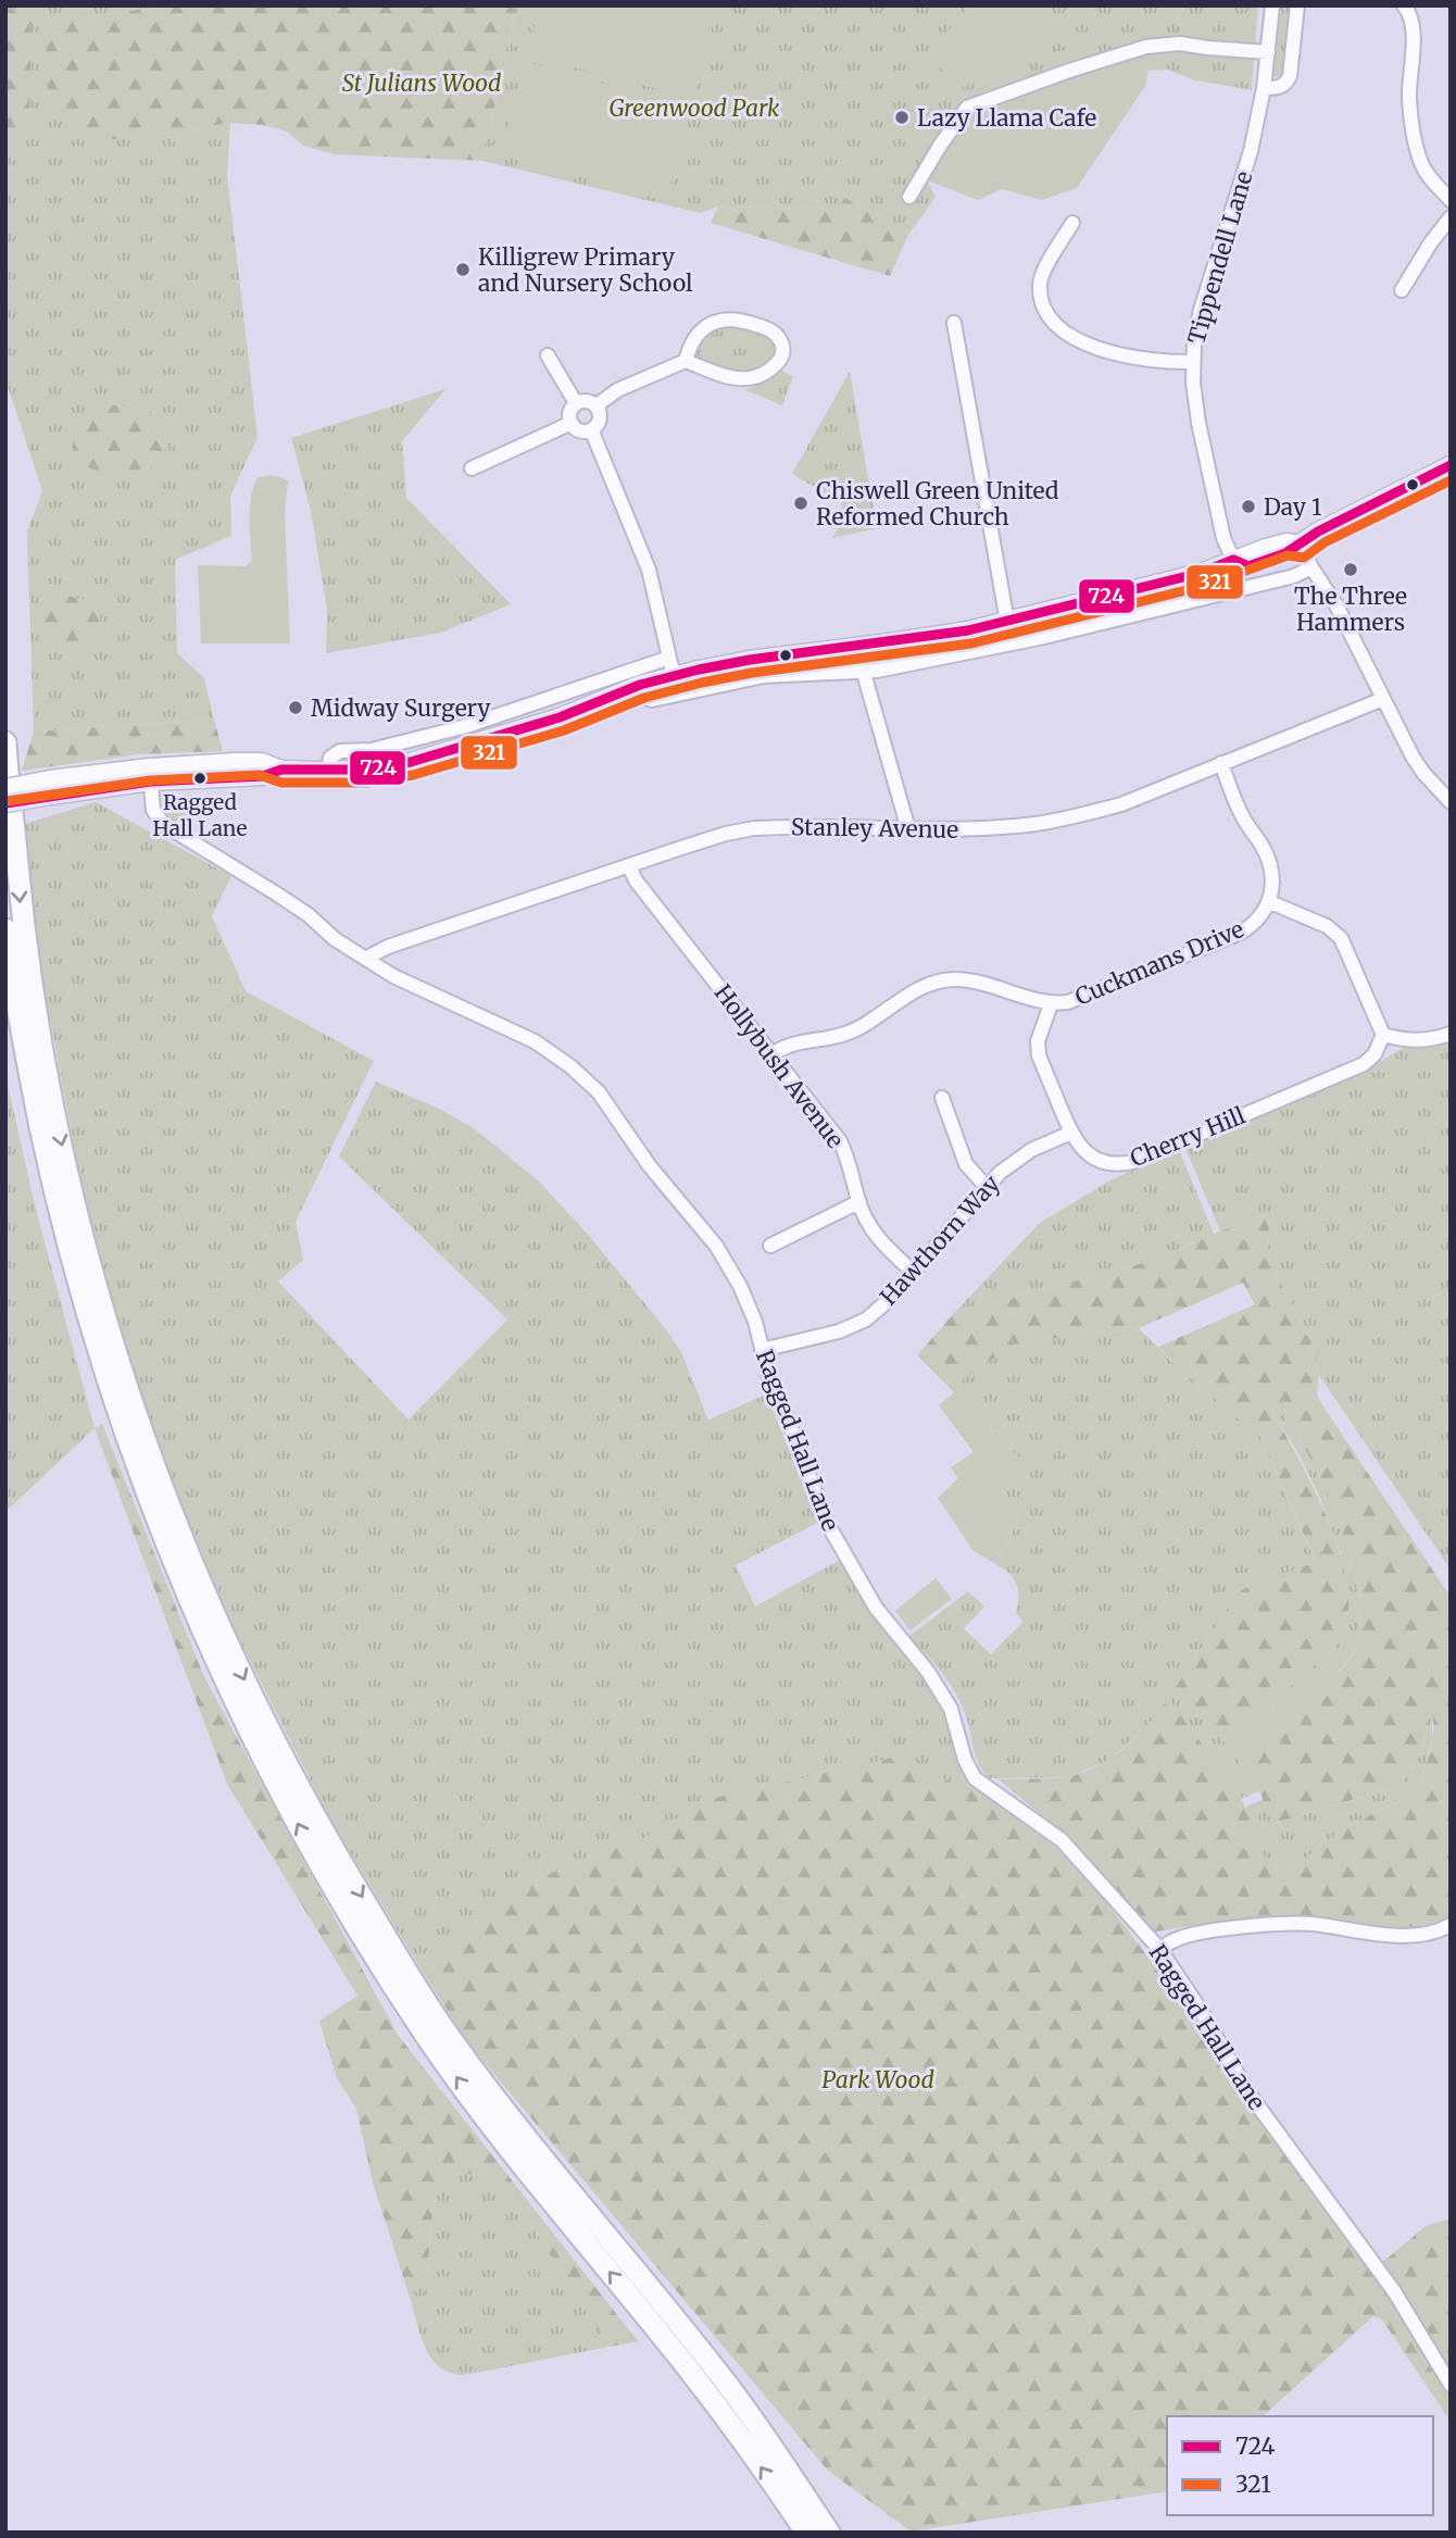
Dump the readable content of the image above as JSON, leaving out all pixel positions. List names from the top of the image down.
{
  "streets": {
    "street": [
      "Tippendell Lane",
      "Stanley Avenue",
      "Cuckmans Drive",
      "Hollybush Avenue",
      "Cherry Hill",
      "Hawthorn Way",
      "Ragged Hall Lane"
    ]
  },
  "crossings": [
    ["Stanley Avenue", "Hollybush Avenue"],
    ["Stanley Avenue", "Ragged Hall Lane"],
    ["Cuckmans Drive", "Hollybush Avenue"],
    ["Cuckmans Drive", "Cherry Hill"],
    ["Hollybush Avenue", "Hawthorn Way"],
    ["Cherry Hill", "Hawthorn Way"],
    ["Hawthorn Way", "Ragged Hall Lane"]
  ],
  "parks": ["St Julians Wood", "Greenwood Park", "Park Wood"],
  "places": [
    "Lazy Llama Cafe",
    "Killigrew Primary and Nursery School",
    "Chiswell Green United Reformed Church",
    "Day 1",
    "The Three Hammers",
    "Midway Surgery",
    "Ragged Hall Lane"
  ],
  "lines": ["transit line 724", "transit line 321"],
  "legend": ["724", "321"]
}
